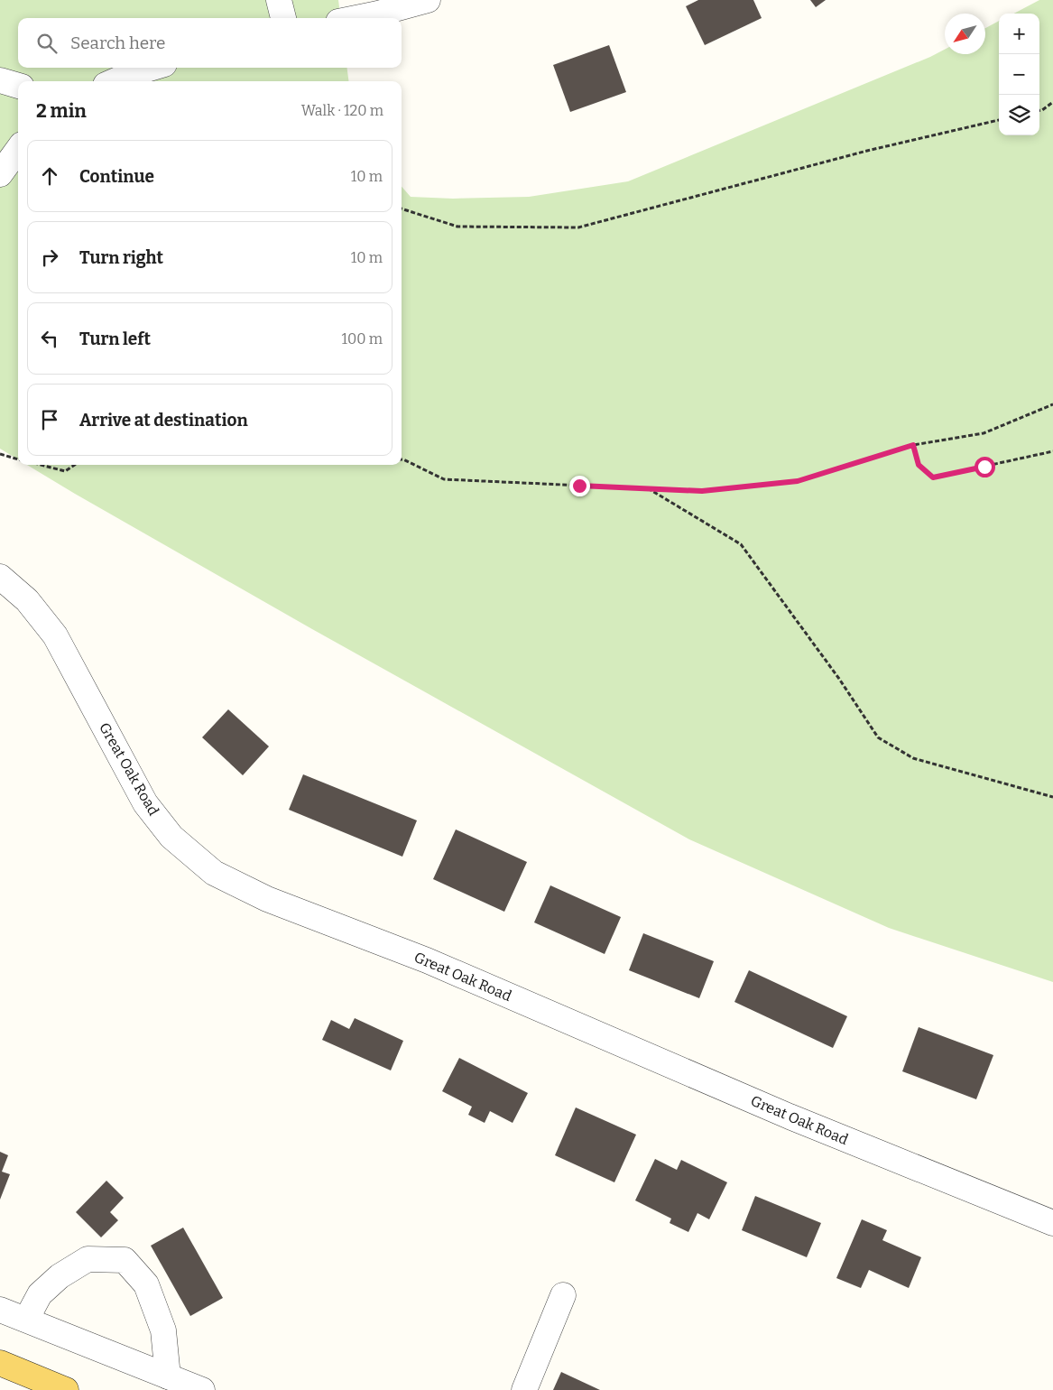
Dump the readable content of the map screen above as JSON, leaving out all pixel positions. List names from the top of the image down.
{
  "streets": {
    "street": ["Great Oak Road"]
  },
  "north": "bottom left",
  "page": {
    "map_buttons": ["+", "−"],
    "search": "Search here",
    "heading": ["2 min", "Walk · 120 m"],
    "list": [
      ["Continue", "10 m"],
      ["Turn right", "10 m"],
      ["Turn left", "100 m"],
      "Arrive at destination"
    ]
  }
}
